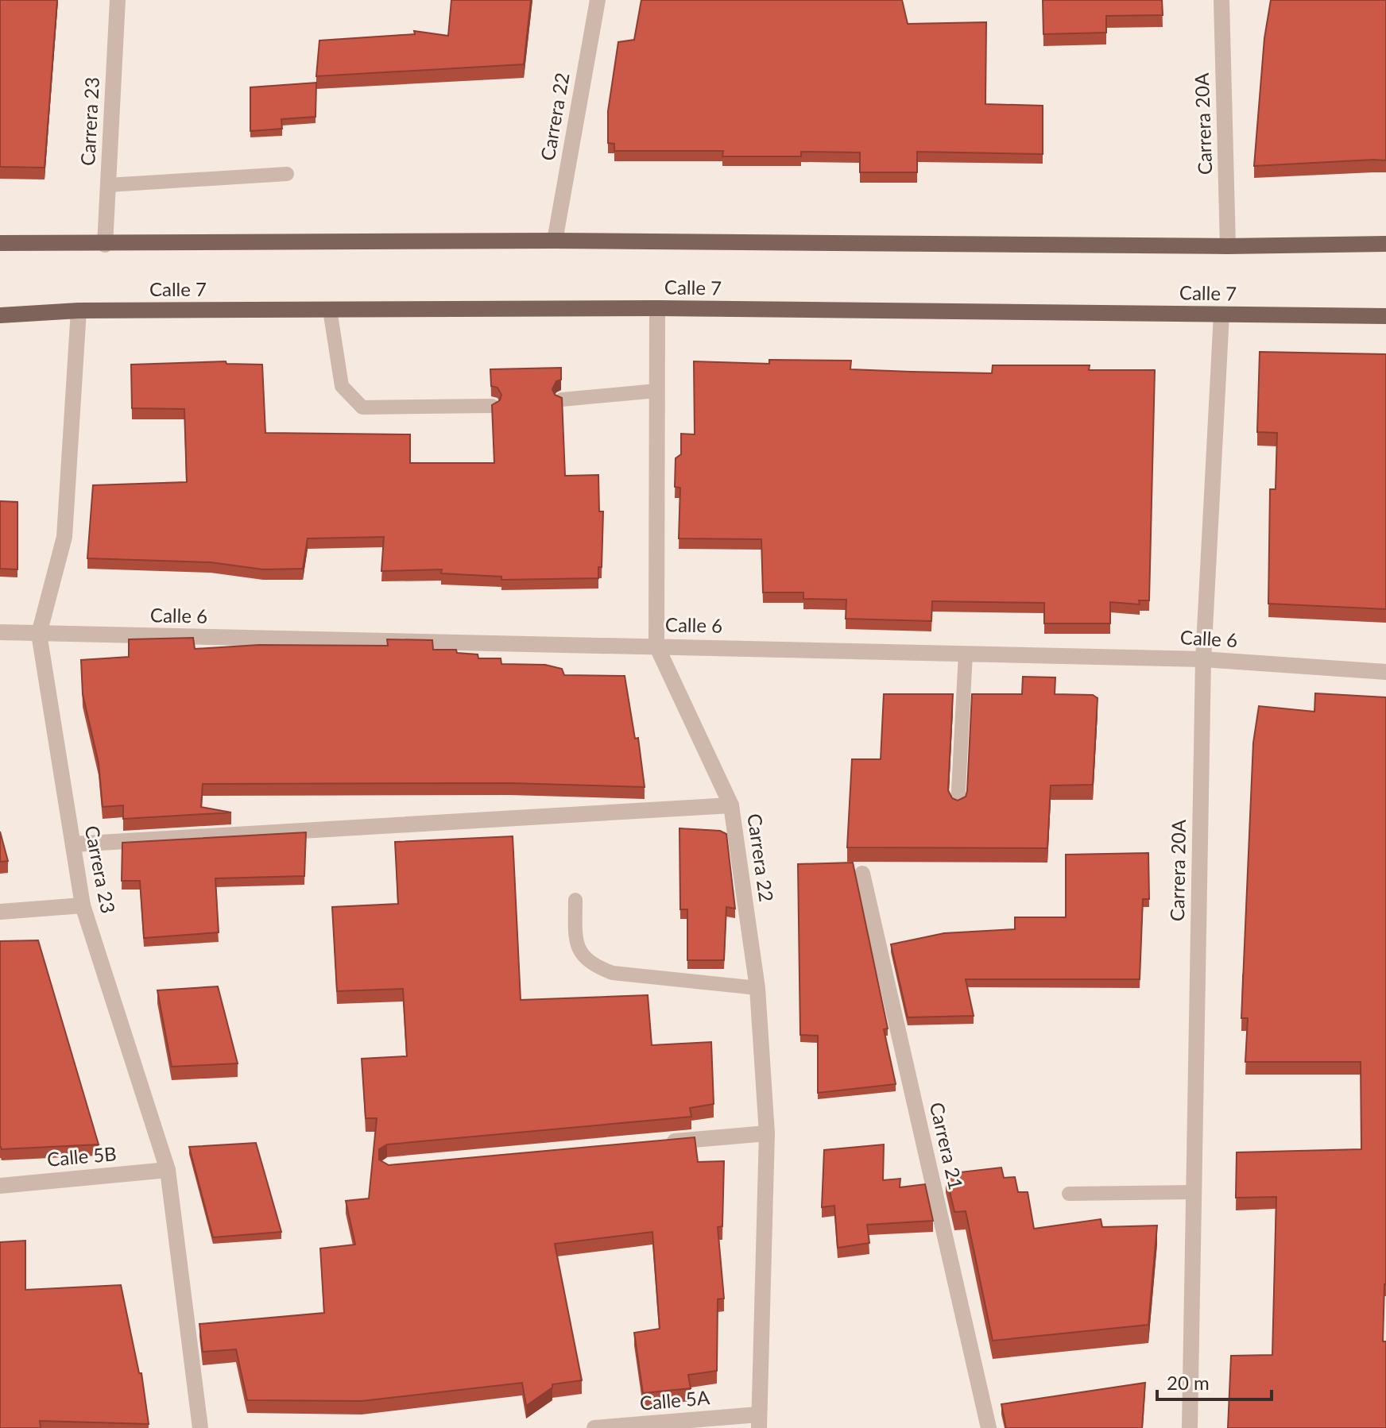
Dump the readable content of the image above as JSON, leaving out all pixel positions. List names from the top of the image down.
{
  "streets": {
    "main road": ["Calle 7"],
    "street": [
      "Carrera 22",
      "Carrera 23",
      "Carrera 20A",
      "Calle 6",
      "Carrera 21",
      "Calle 5B",
      "Calle 5A"
    ]
  },
  "crossings": [
    ["Carrera 22", "Calle 7"],
    ["Carrera 22", "Calle 6"],
    ["Carrera 22", "Calle 5A"],
    ["Carrera 23", "Calle 7"],
    ["Carrera 23", "Calle 6"],
    ["Carrera 23", "Calle 5B"],
    ["Carrera 20A", "Calle 7"],
    ["Carrera 20A", "Calle 6"]
  ],
  "scale_bar": "20 m"
}
